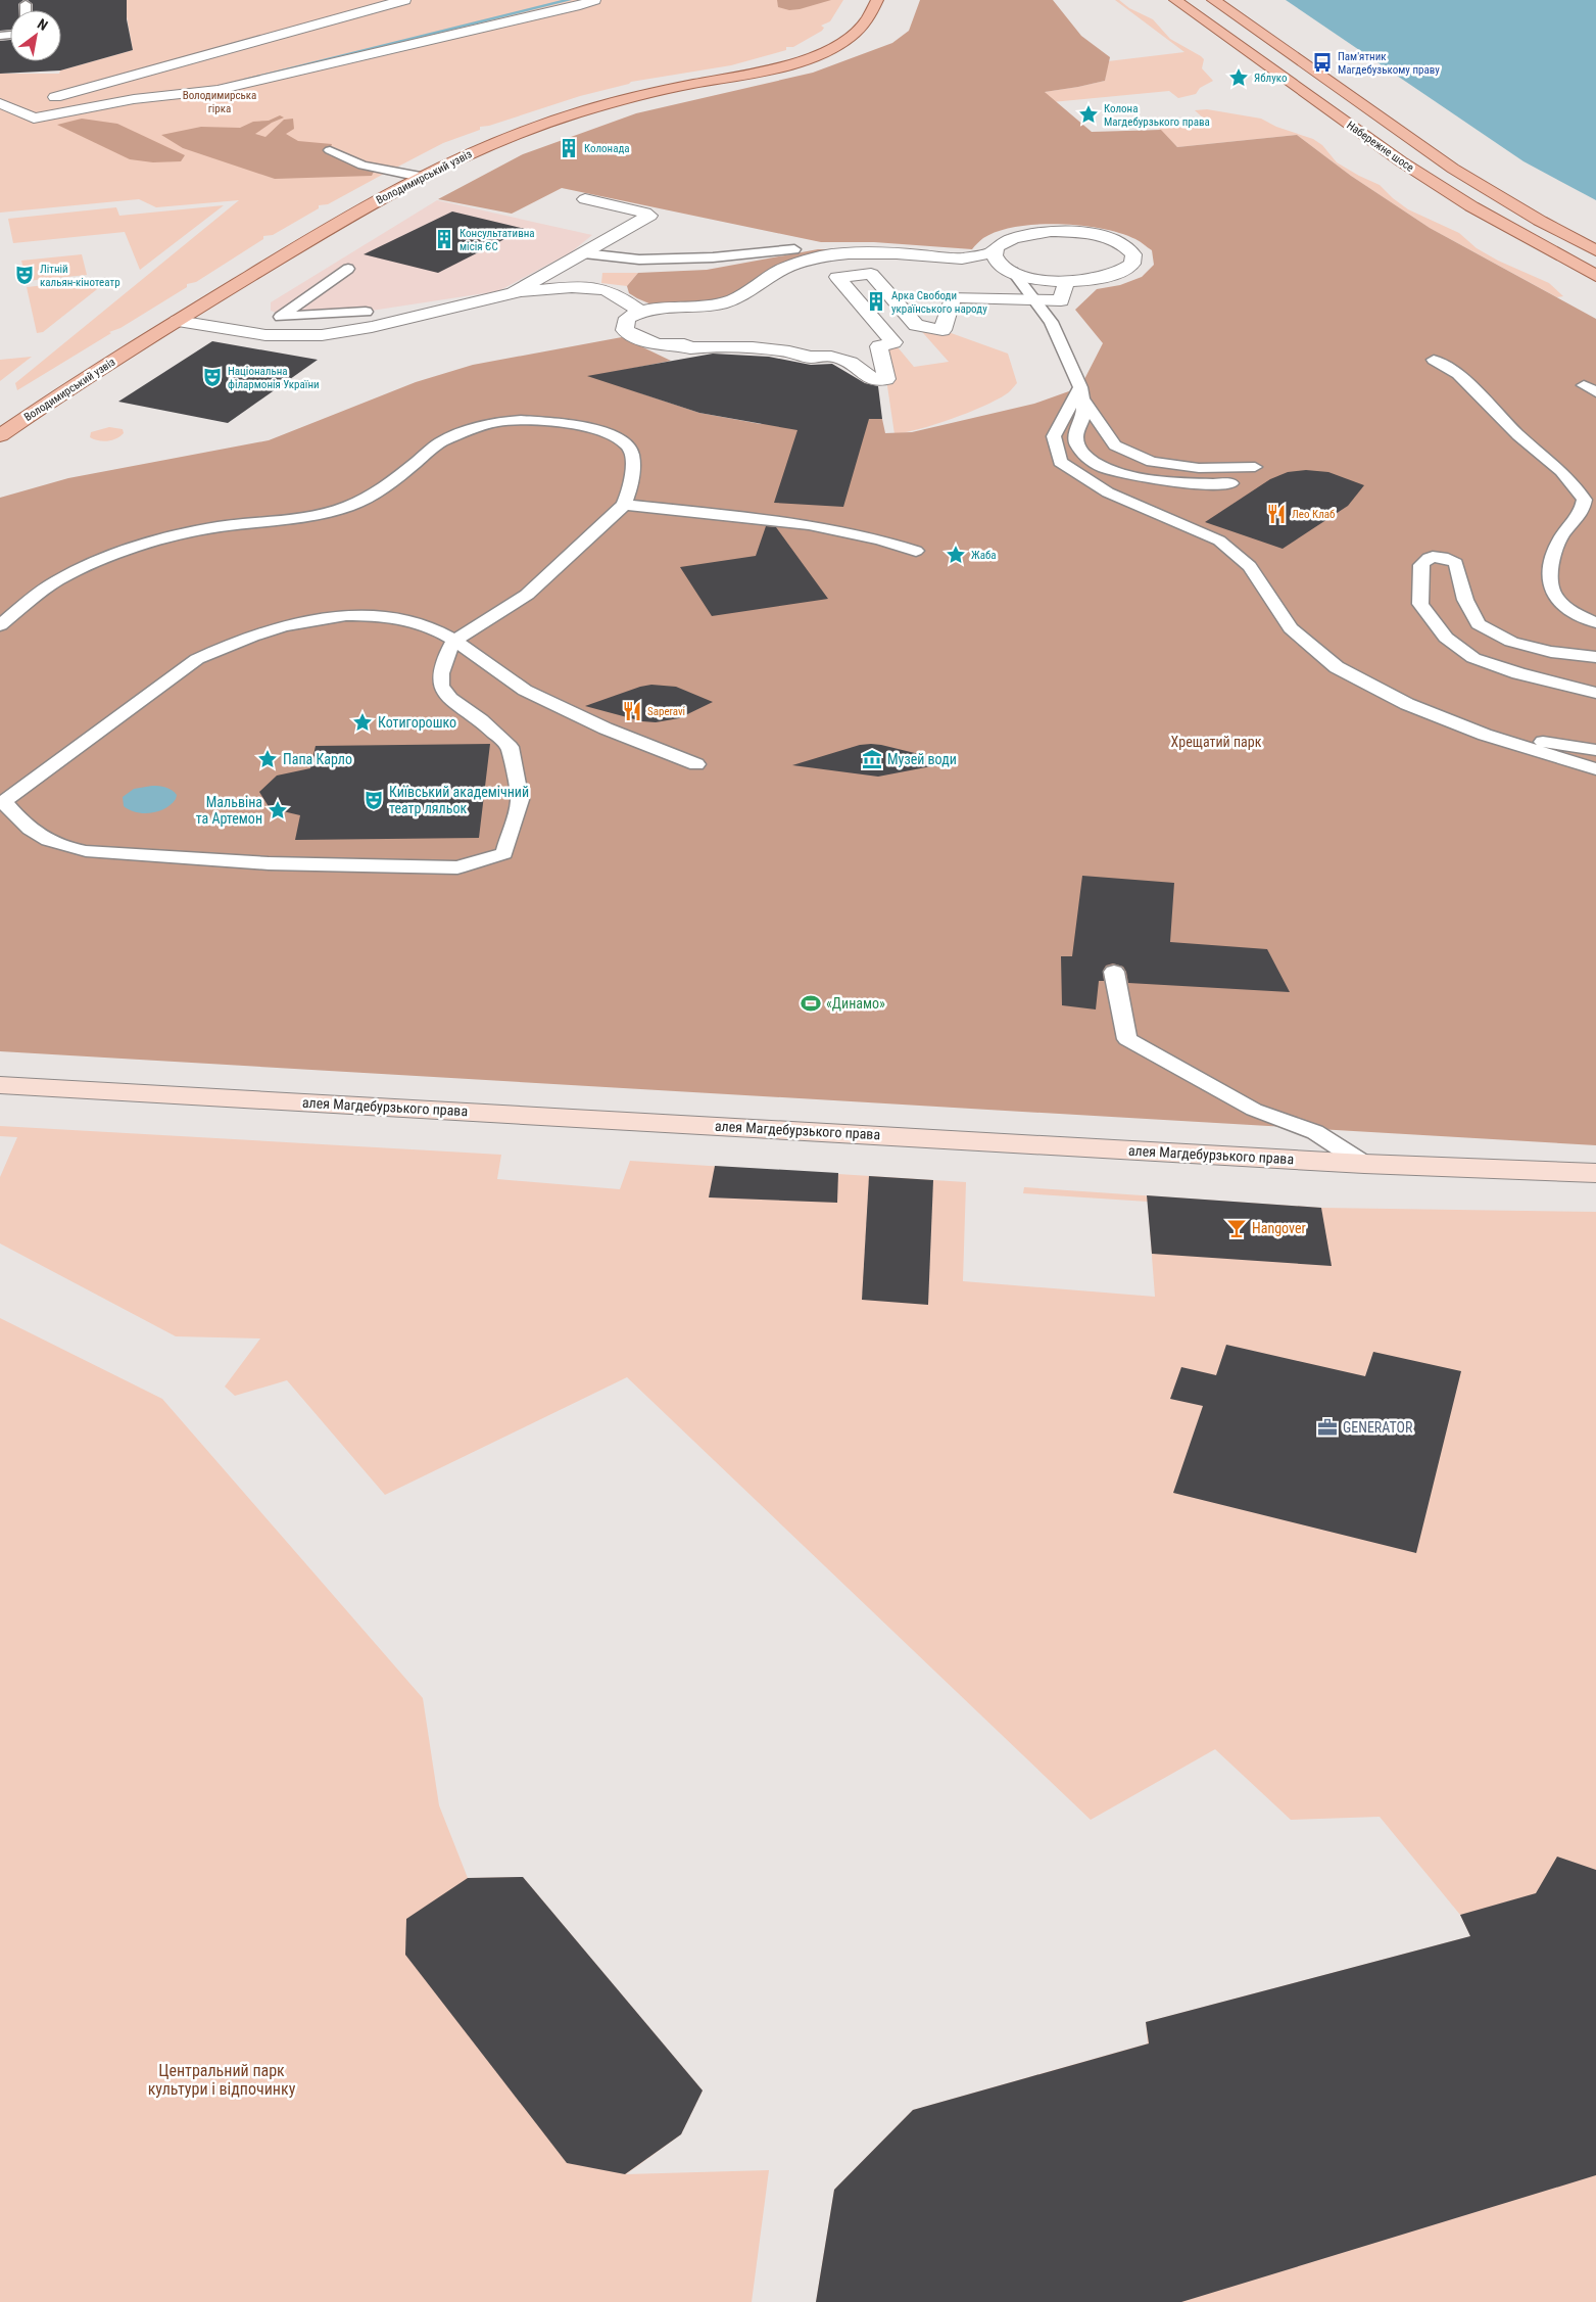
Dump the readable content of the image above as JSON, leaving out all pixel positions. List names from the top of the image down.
{
  "streets": {
    "main road": ["Набережне шосе", "Володимирський узвіз", "алея Магдебурзького права"]
  },
  "parks": ["Володимирська гірка", "Хрещатий парк", "Центральний парк культури і відпочинку"],
  "places": {
    "bus stop": ["Пам'ятник Магдебузькому праву"],
    "place": [
      "Яблуко",
      "Колона Магдебурзького права",
      "Жаба",
      "Котигорошко",
      "Папа Карло",
      "Мальвіна та Артемон"
    ],
    "building": ["Колонада", "Консультативна місія ЄС", "Арка Свободи українського народу"],
    "theatre": ["Літній кальян-кінотеатр", "Національна філармонія України", "Київський академічний театр ляльок"],
    "restaurant": ["Лео Клаб", "Saperavi"],
    "museum": ["Музей води"],
    "sports": ["«Динамо»"],
    "bar": ["Hangover"],
    "office": ["GENERATOR"]
  },
  "north": "top right"
}
